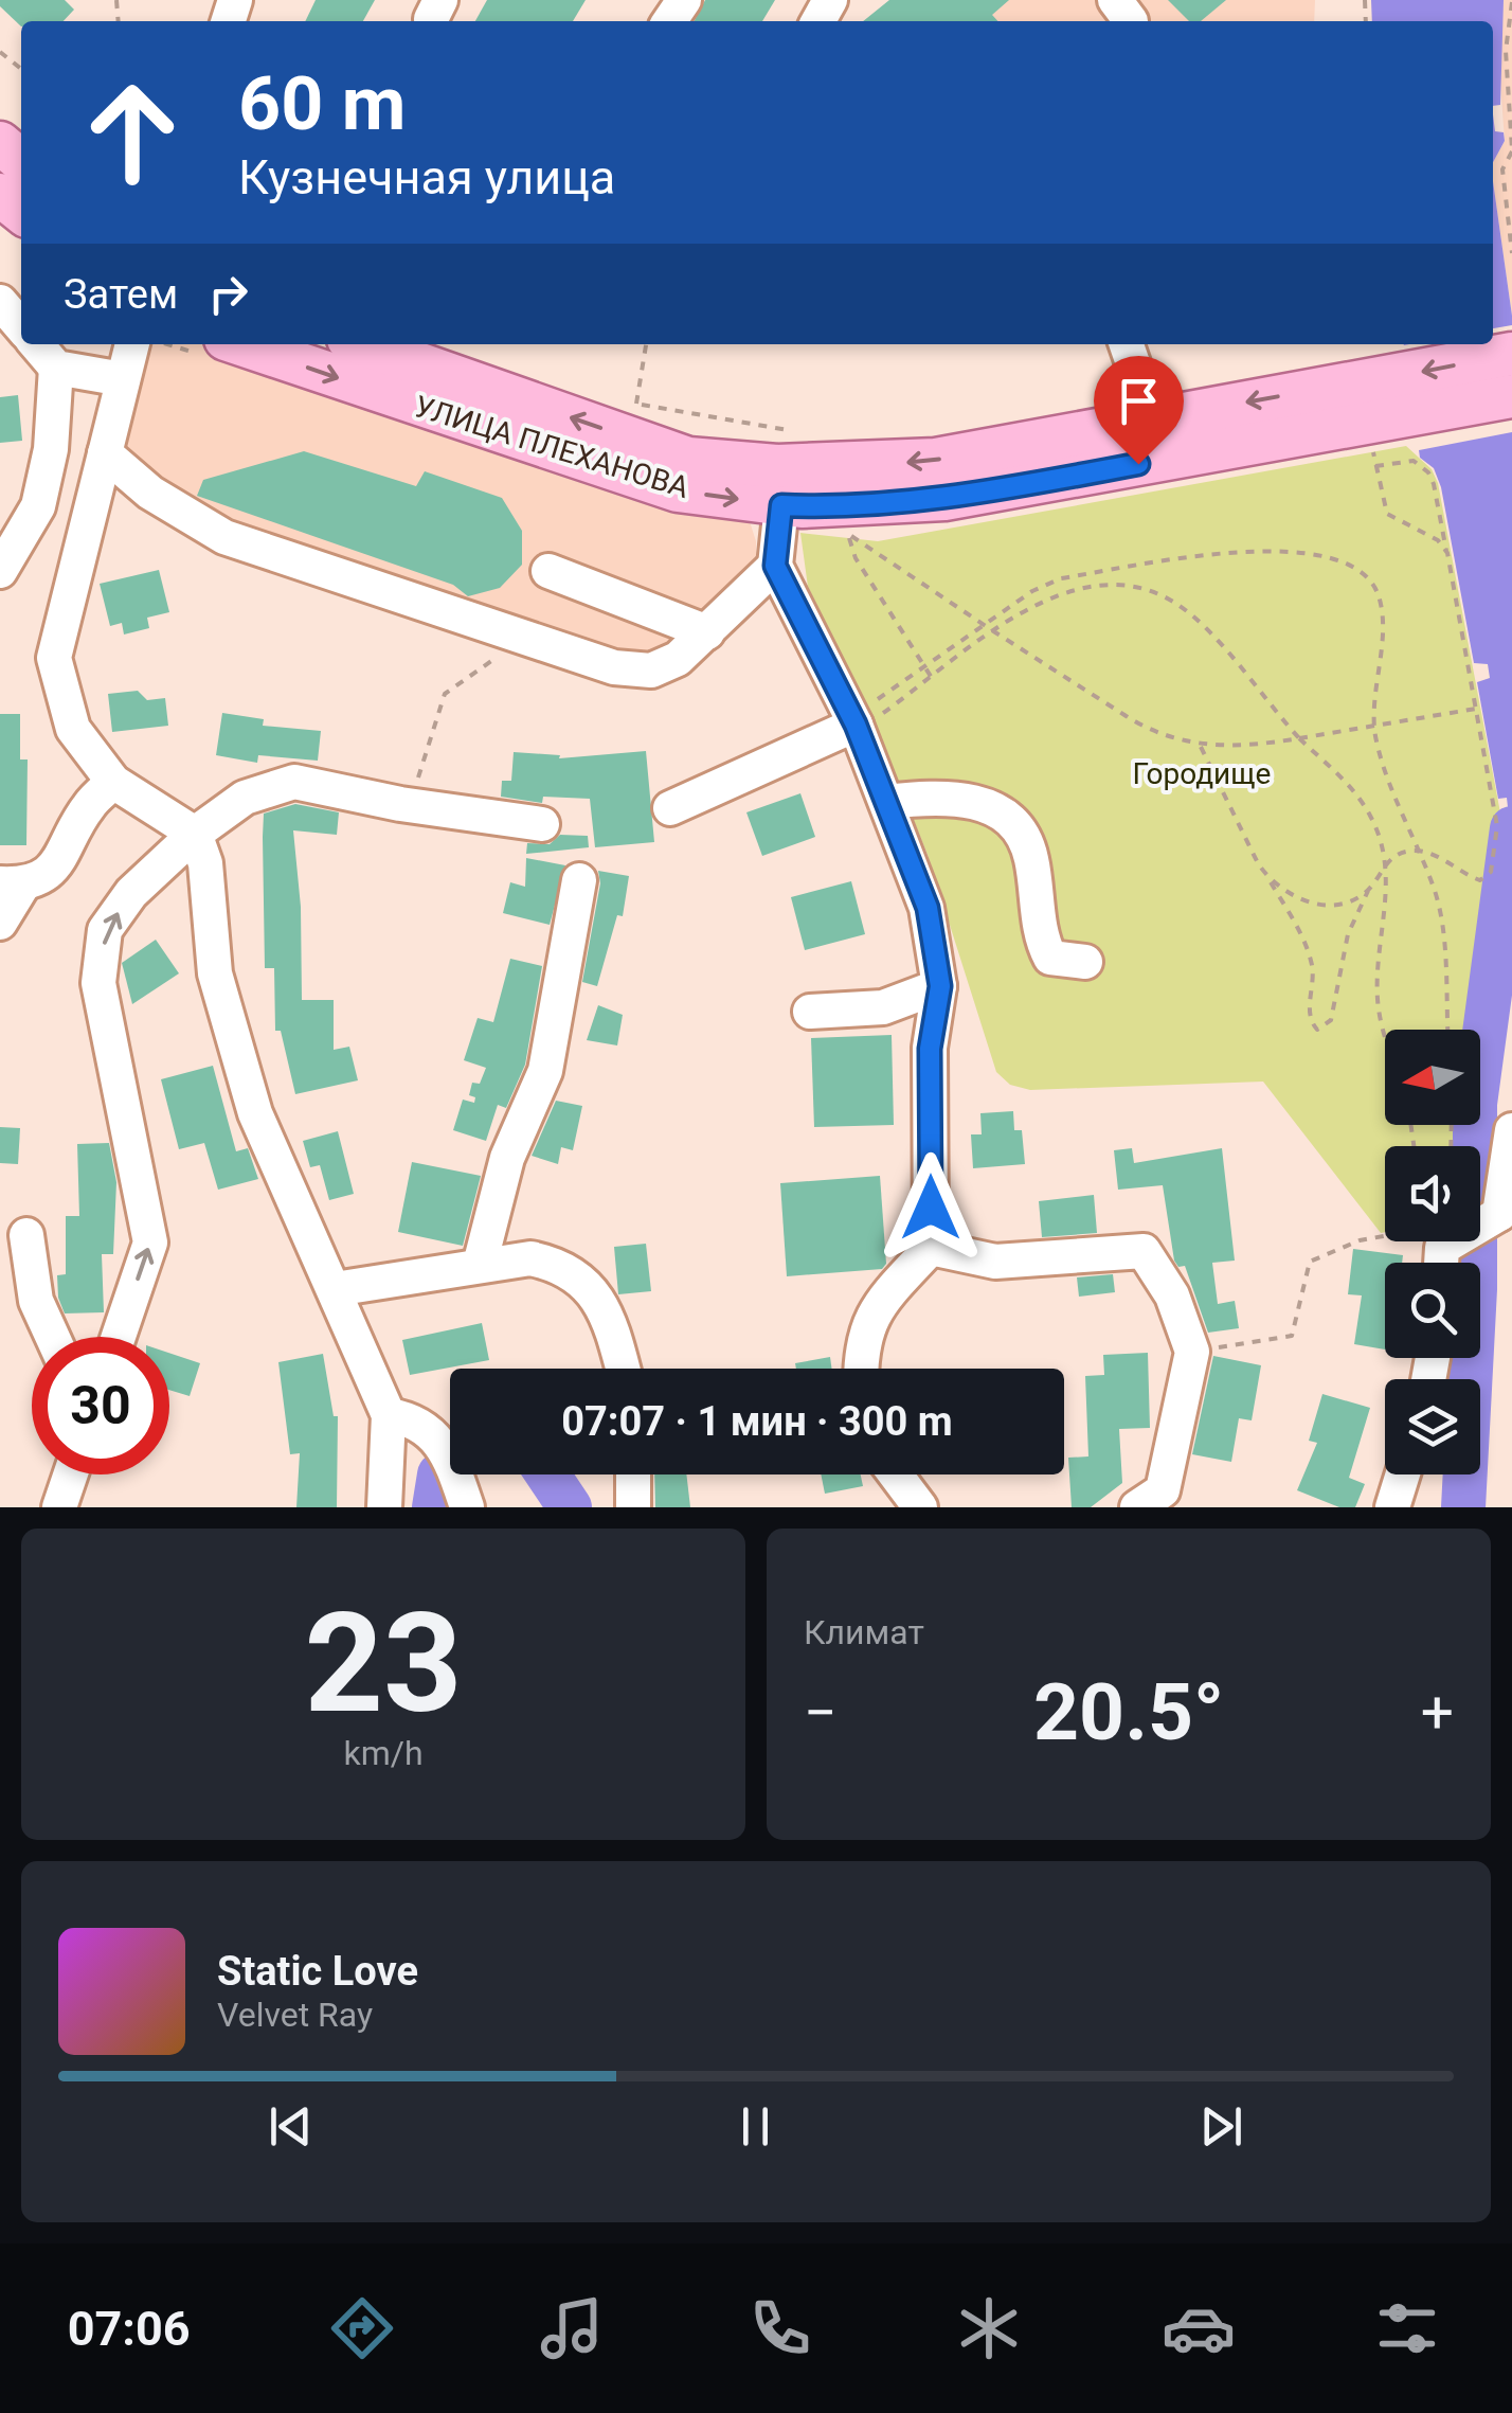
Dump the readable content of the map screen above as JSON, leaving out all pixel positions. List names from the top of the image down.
{
  "streets": {
    "main road": ["УЛИЦА ПЛЕХАНОВА"]
  },
  "parks": ["Городище"],
  "north": "left",
  "page": {
    "turn": ["60 m", "Кузнечная улица"],
    "then": "Затем",
    "limit": "30",
    "trip": "07:07 · 1 мин · 300 m",
    "tile": [
      ["23", "km/h"],
      "Климат"
    ],
    "heat": ["−", "20.5°", "+"],
    "song": ["Static Love", "Velvet Ray"],
    "tabs": "07:06"
  }
}
